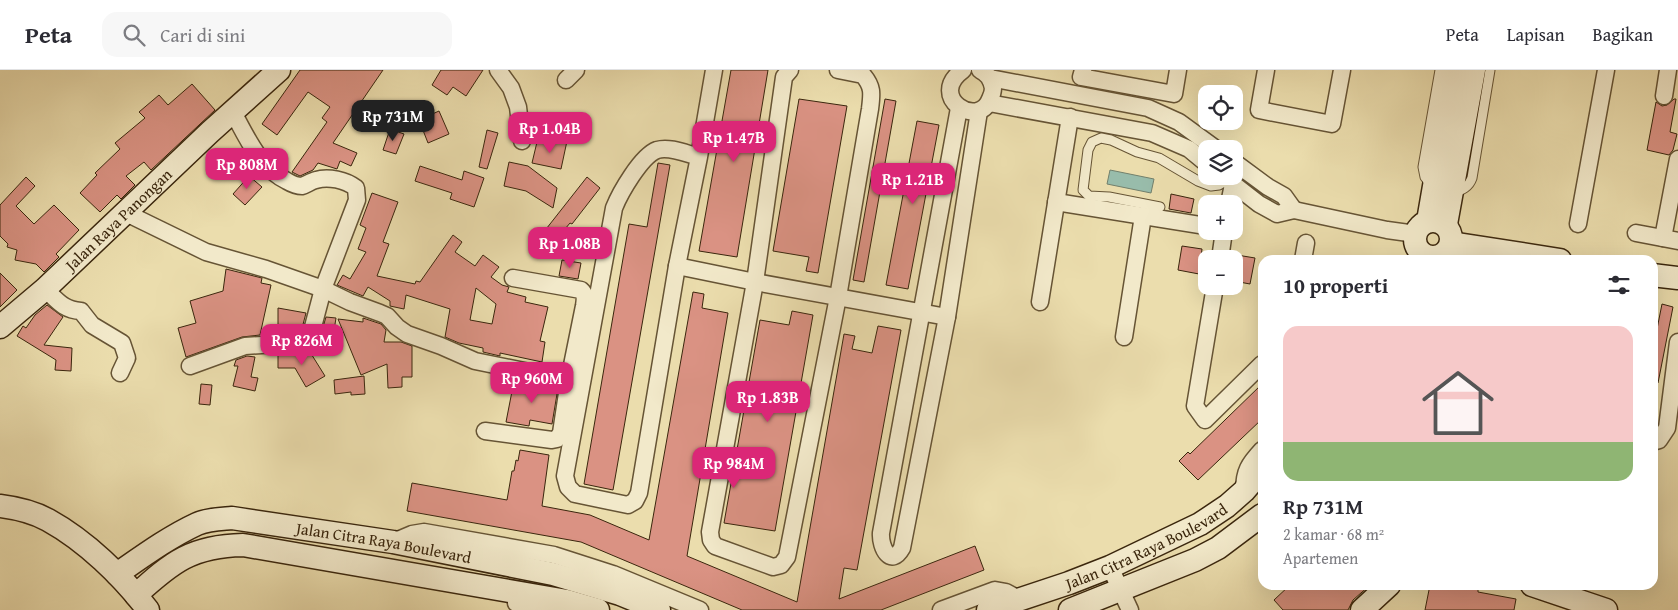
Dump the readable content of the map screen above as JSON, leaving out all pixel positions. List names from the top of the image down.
{
  "streets": {
    "main road": ["Jalan Raya Panongan", "Jalan Citra Raya Boulevard"]
  },
  "page": {
    "header": "Peta",
    "search": "Cari di sini",
    "nav": ["Peta", "Lapisan", "Bagikan"],
    "map_buttons": ["+", "−"],
    "price": [
      "Rp 731M",
      "Rp 1.04B",
      "Rp 1.47B",
      "Rp 808M",
      "Rp 1.21B",
      "Rp 1.08B",
      "Rp 826M",
      "Rp 960M",
      "Rp 1.83B",
      "Rp 984M"
    ],
    "heading": "10 properti",
    "list": [
      {
        "name": "Rp 731M",
        "note": "2 kamar · 68 m² · Apartemen"
      }
    ]
  }
}
